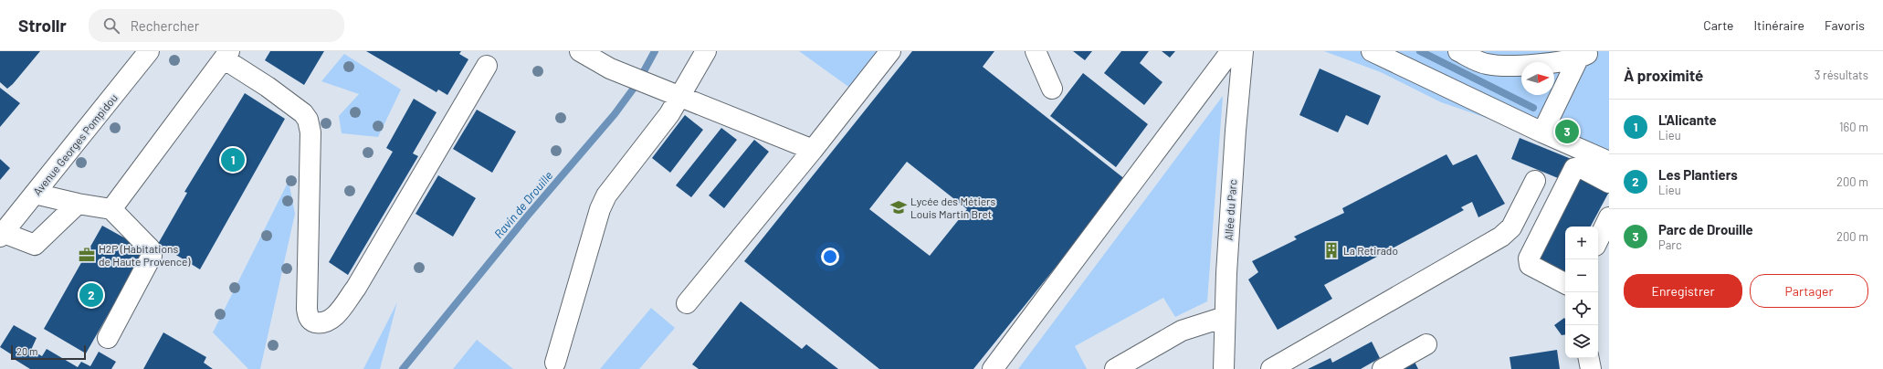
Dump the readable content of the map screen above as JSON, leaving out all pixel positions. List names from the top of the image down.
{
  "streets": {
    "street": ["Avenue Georges Pompidou", "Allée du Parc"]
  },
  "water": ["Ravin de Drouille"],
  "places": {
    "school or university": ["Lycée des Métiers Louis Martin Bret"],
    "building": ["La Retirado"],
    "office": ["H2P (Habitations de Haute Provence)"]
  },
  "scale_bar": "20 m",
  "north": "right",
  "page": {
    "header": "Strollr",
    "search": "Rechercher",
    "nav": ["Carte", "Itinéraire", "Favoris"],
    "heading": ["À proximité", "3 résultats"],
    "list": [
      {
        "mark": "1",
        "name": "L'Alicante",
        "note": "Lieu",
        "value": "160 m"
      },
      {
        "mark": "2",
        "name": "Les Plantiers",
        "note": "Lieu",
        "value": "200 m"
      },
      {
        "mark": "3",
        "name": "Parc de Drouille",
        "note": "Parc",
        "value": "200 m"
      }
    ],
    "pins": ["3", "1", "2"],
    "map_buttons": ["+", "−"],
    "buttons": ["Enregistrer", "Partager"],
    "scale": "20 m"
  }
}
